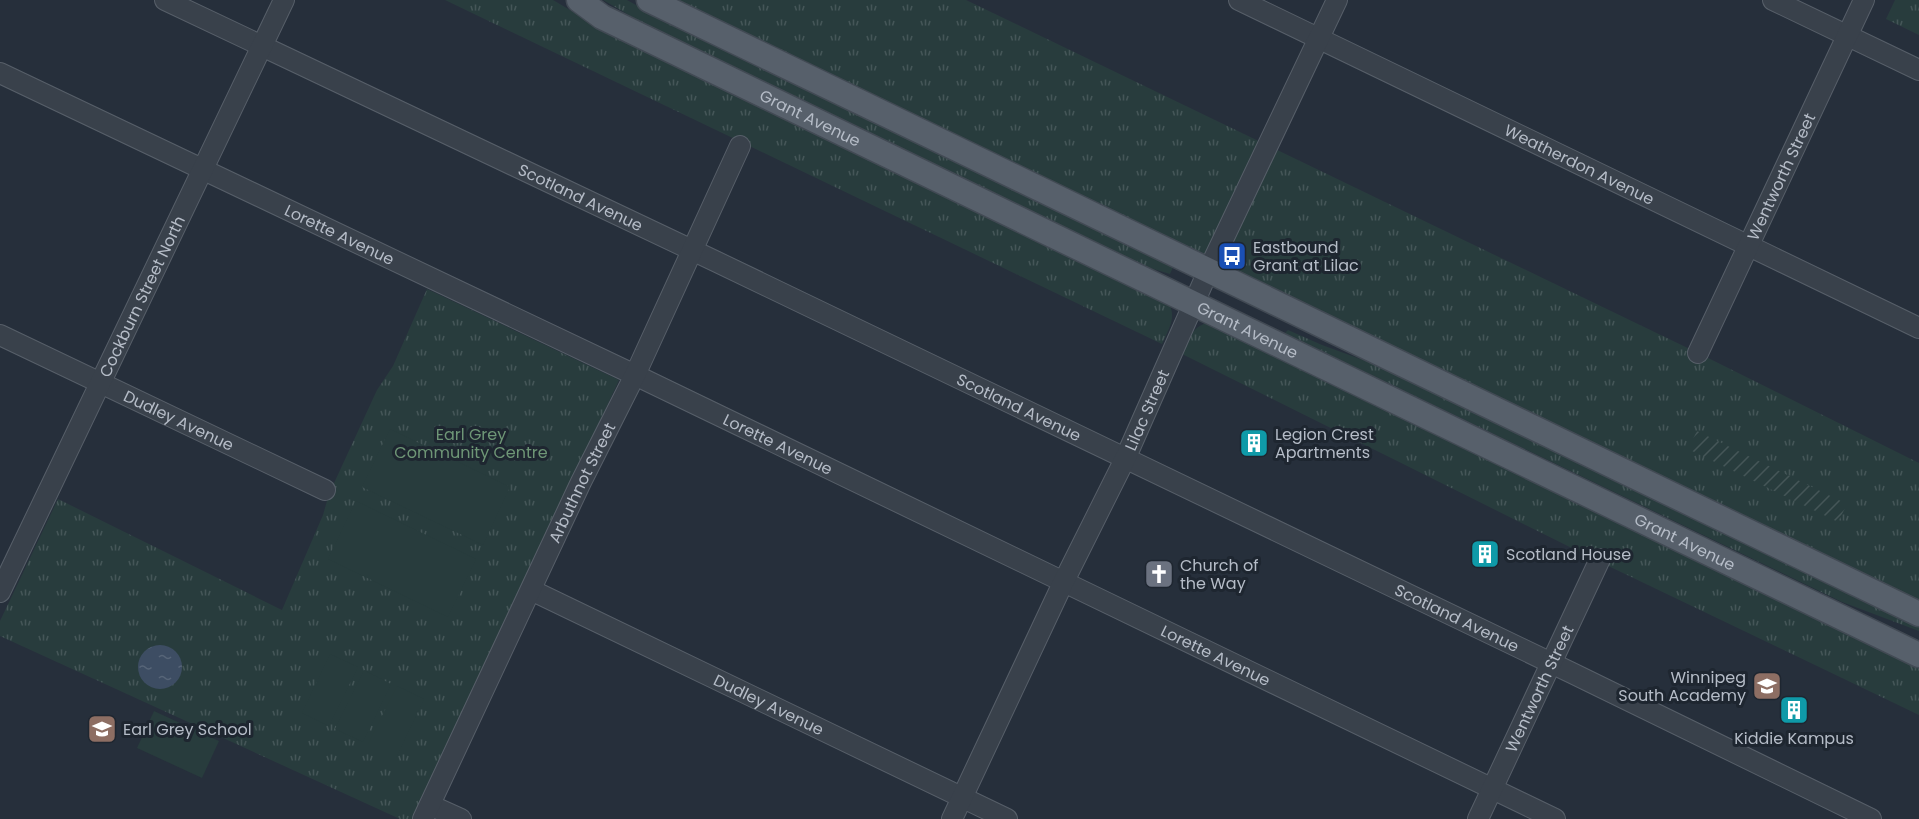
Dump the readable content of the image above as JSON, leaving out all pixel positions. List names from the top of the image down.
{
  "streets": {
    "main road": ["Grant Avenue"],
    "street": [
      "Weatherdon Avenue",
      "Wentworth Street",
      "Scotland Avenue",
      "Lorette Avenue",
      "Cockburn Street North",
      "Lilac Street",
      "Dudley Avenue",
      "Arbuthnot Street"
    ]
  },
  "crossings": [
    ["Grant Avenue", "Lilac Street"],
    ["Weatherdon Avenue", "Wentworth Street"],
    ["Weatherdon Avenue", "Lilac Street"],
    ["Wentworth Street", "Scotland Avenue"],
    ["Wentworth Street", "Lorette Avenue"],
    ["Scotland Avenue", "Cockburn Street North"],
    ["Scotland Avenue", "Lilac Street"],
    ["Scotland Avenue", "Arbuthnot Street"],
    ["Lorette Avenue", "Cockburn Street North"],
    ["Lorette Avenue", "Lilac Street"],
    ["Lorette Avenue", "Arbuthnot Street"],
    ["Cockburn Street North", "Dudley Avenue"],
    ["Lilac Street", "Dudley Avenue"],
    ["Dudley Avenue", "Arbuthnot Street"]
  ],
  "parks": ["Earl Grey Community Centre"],
  "places": {
    "bus stop": ["Eastbound Grant at Lilac"],
    "building": ["Legion Crest Apartments", "Scotland House", "Kiddie Kampus"],
    "church": ["Church of the Way"],
    "school or university": ["Winnipeg South Academy", "Earl Grey School"]
  }
}
